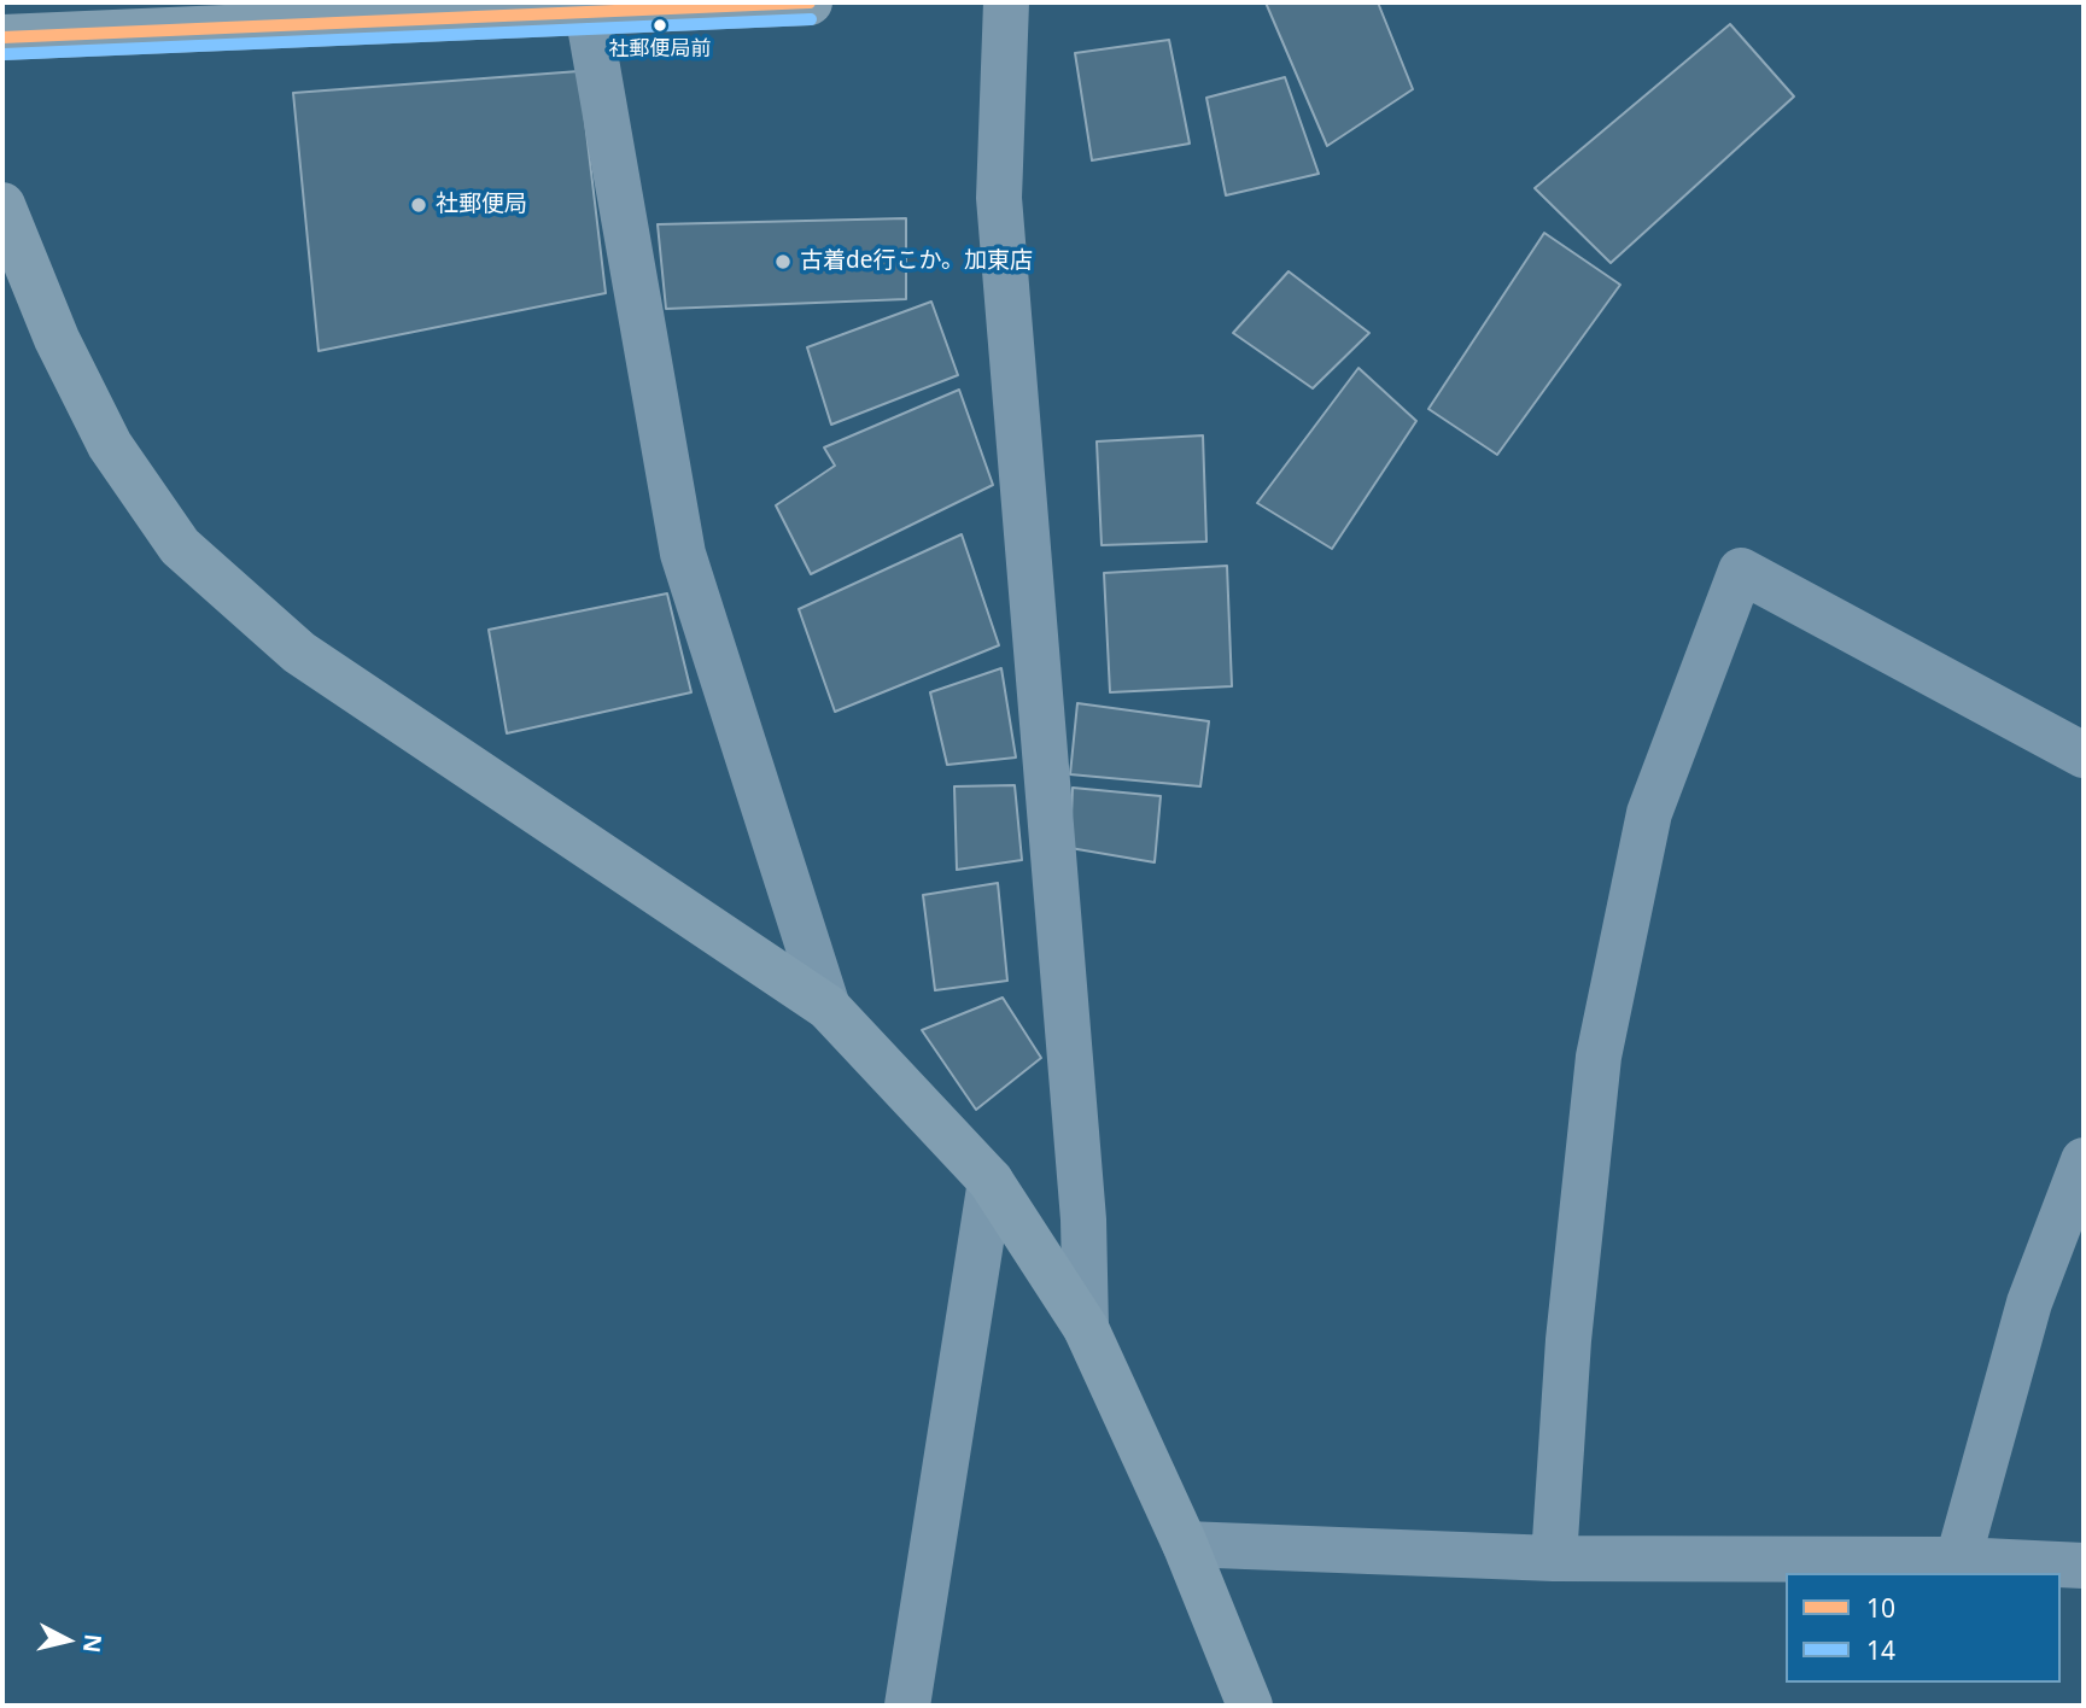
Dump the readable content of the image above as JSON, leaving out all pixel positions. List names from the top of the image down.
{
  "places": ["社郵便局前", "社郵便局", "古着de行こか。加東店"],
  "lines": ["transit line 10", "transit line 14"],
  "legend": ["10", "14"],
  "north": "right"
}
